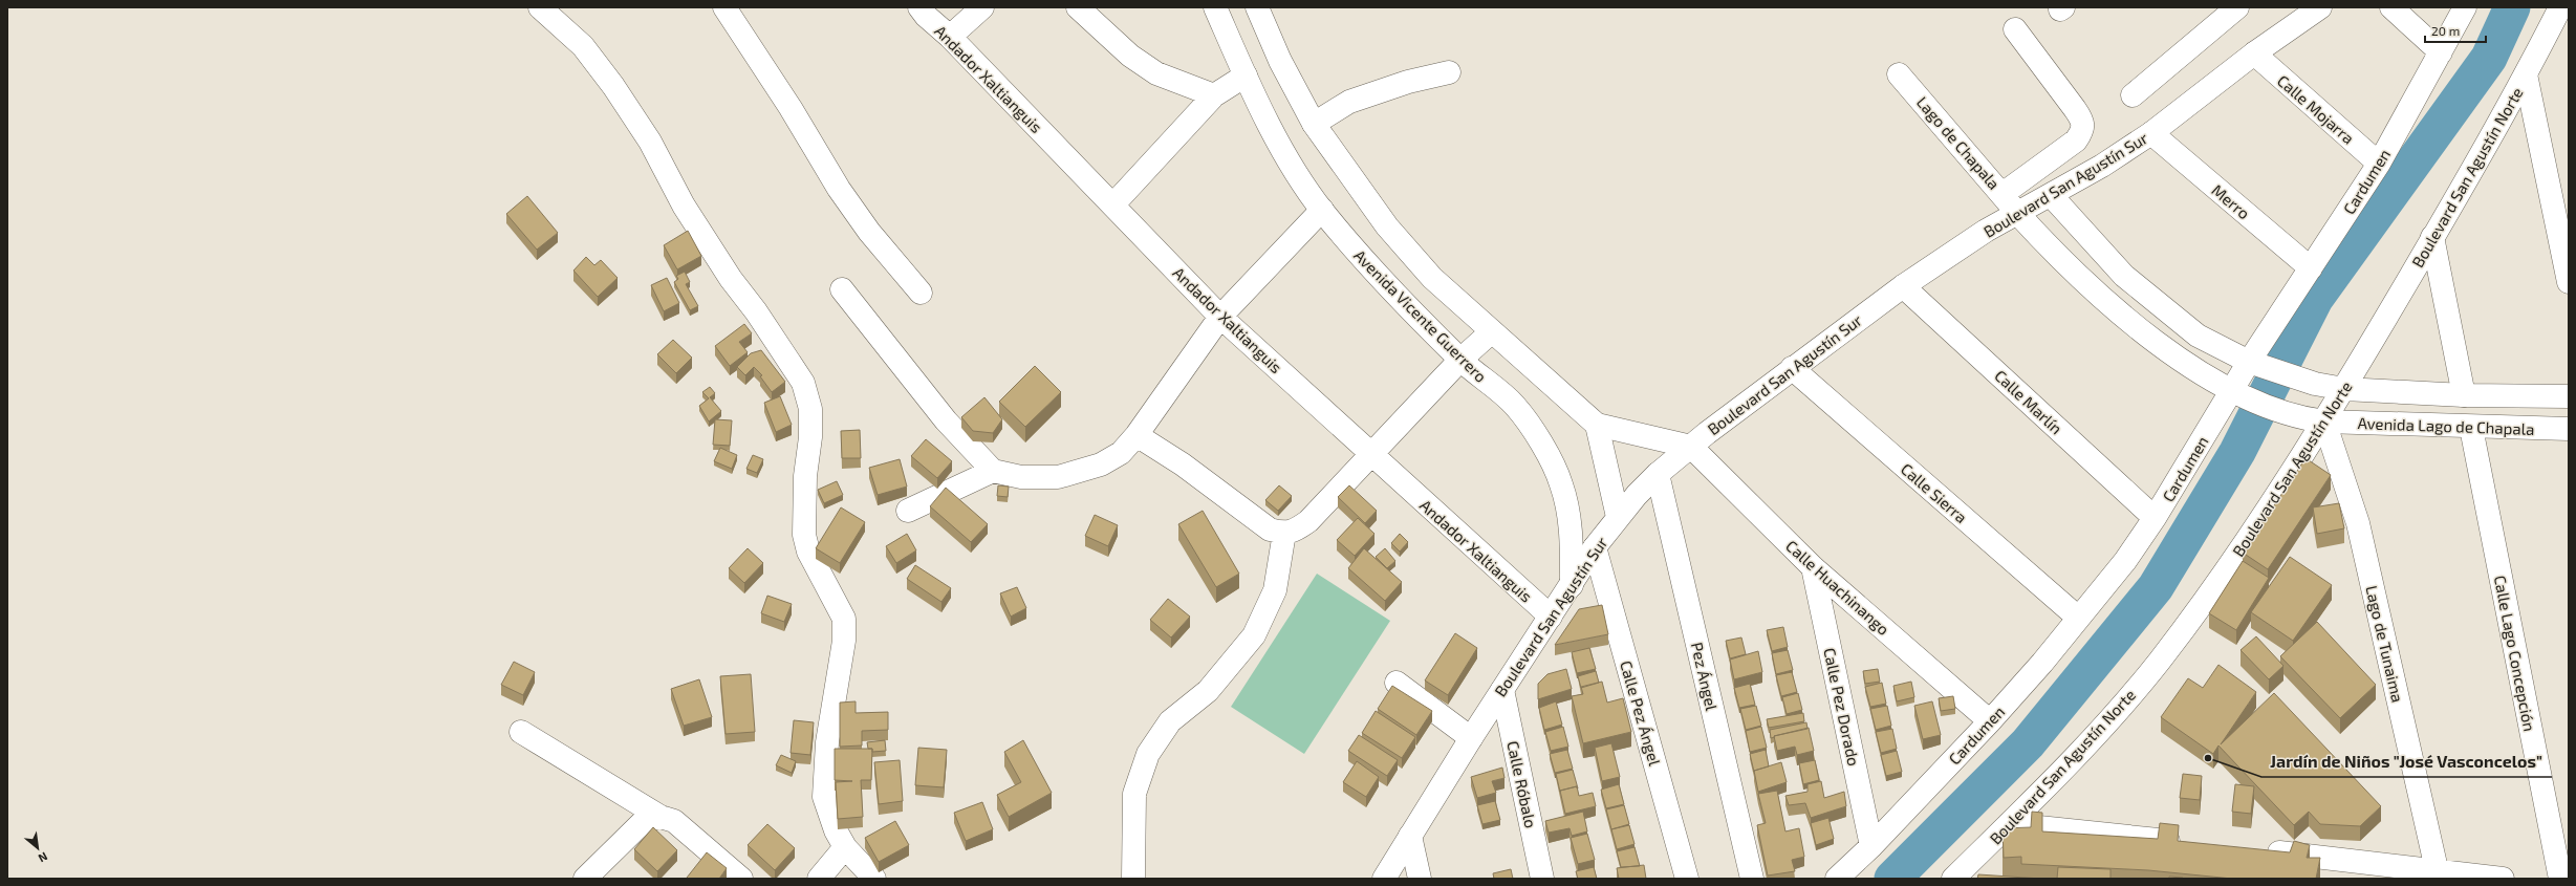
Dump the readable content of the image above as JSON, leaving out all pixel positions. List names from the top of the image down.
{
  "streets": {
    "street": [
      "Andador Xaltianguis",
      "Calle Mojarra",
      "Lago de Chapala",
      "Boulevard San Agustín Norte",
      "Cardumen",
      "Boulevard San Agustín Sur",
      "Merro",
      "Avenida Vicente Guerrero",
      "Calle Marlín",
      "Avenida Lago de Chapala",
      "Calle Sierra",
      "Calle Huachinango",
      "Lago de Tunaima",
      "Calle Lago Concepción",
      "Pez Ángel",
      "Calle Pez Dorado",
      "Calle Pez Ángel",
      "Calle Róbalo"
    ]
  },
  "crossings": [
    ["Andador Xaltianguis", "Boulevard San Agustín Sur"],
    ["Calle Mojarra", "Cardumen"],
    ["Calle Mojarra", "Boulevard San Agustín Sur"],
    ["Lago de Chapala", "Boulevard San Agustín Sur"],
    ["Lago de Chapala", "Avenida Lago de Chapala"],
    ["Boulevard San Agustín Norte", "Avenida Lago de Chapala"],
    ["Boulevard San Agustín Norte", "Lago de Tunaima"],
    ["Cardumen", "Merro"],
    ["Cardumen", "Calle Marlín"],
    ["Cardumen", "Avenida Lago de Chapala"],
    ["Cardumen", "Calle Sierra"],
    ["Cardumen", "Calle Huachinango"],
    ["Cardumen", "Calle Pez Dorado"],
    ["Boulevard San Agustín Sur", "Merro"],
    ["Boulevard San Agustín Sur", "Avenida Vicente Guerrero"],
    ["Boulevard San Agustín Sur", "Calle Marlín"],
    ["Boulevard San Agustín Sur", "Avenida Lago de Chapala"],
    ["Boulevard San Agustín Sur", "Calle Sierra"],
    ["Boulevard San Agustín Sur", "Calle Huachinango"],
    ["Boulevard San Agustín Sur", "Pez Ángel"],
    ["Boulevard San Agustín Sur", "Calle Pez Ángel"],
    ["Boulevard San Agustín Sur", "Calle Róbalo"],
    ["Avenida Lago de Chapala", "Lago de Tunaima"],
    ["Avenida Lago de Chapala", "Calle Lago Concepción"],
    ["Calle Huachinango", "Calle Pez Dorado"]
  ],
  "places": ["Jardín de Niños \"José Vasconcelos\""],
  "scale_bar": "20 m",
  "north": "bottom right"
}
